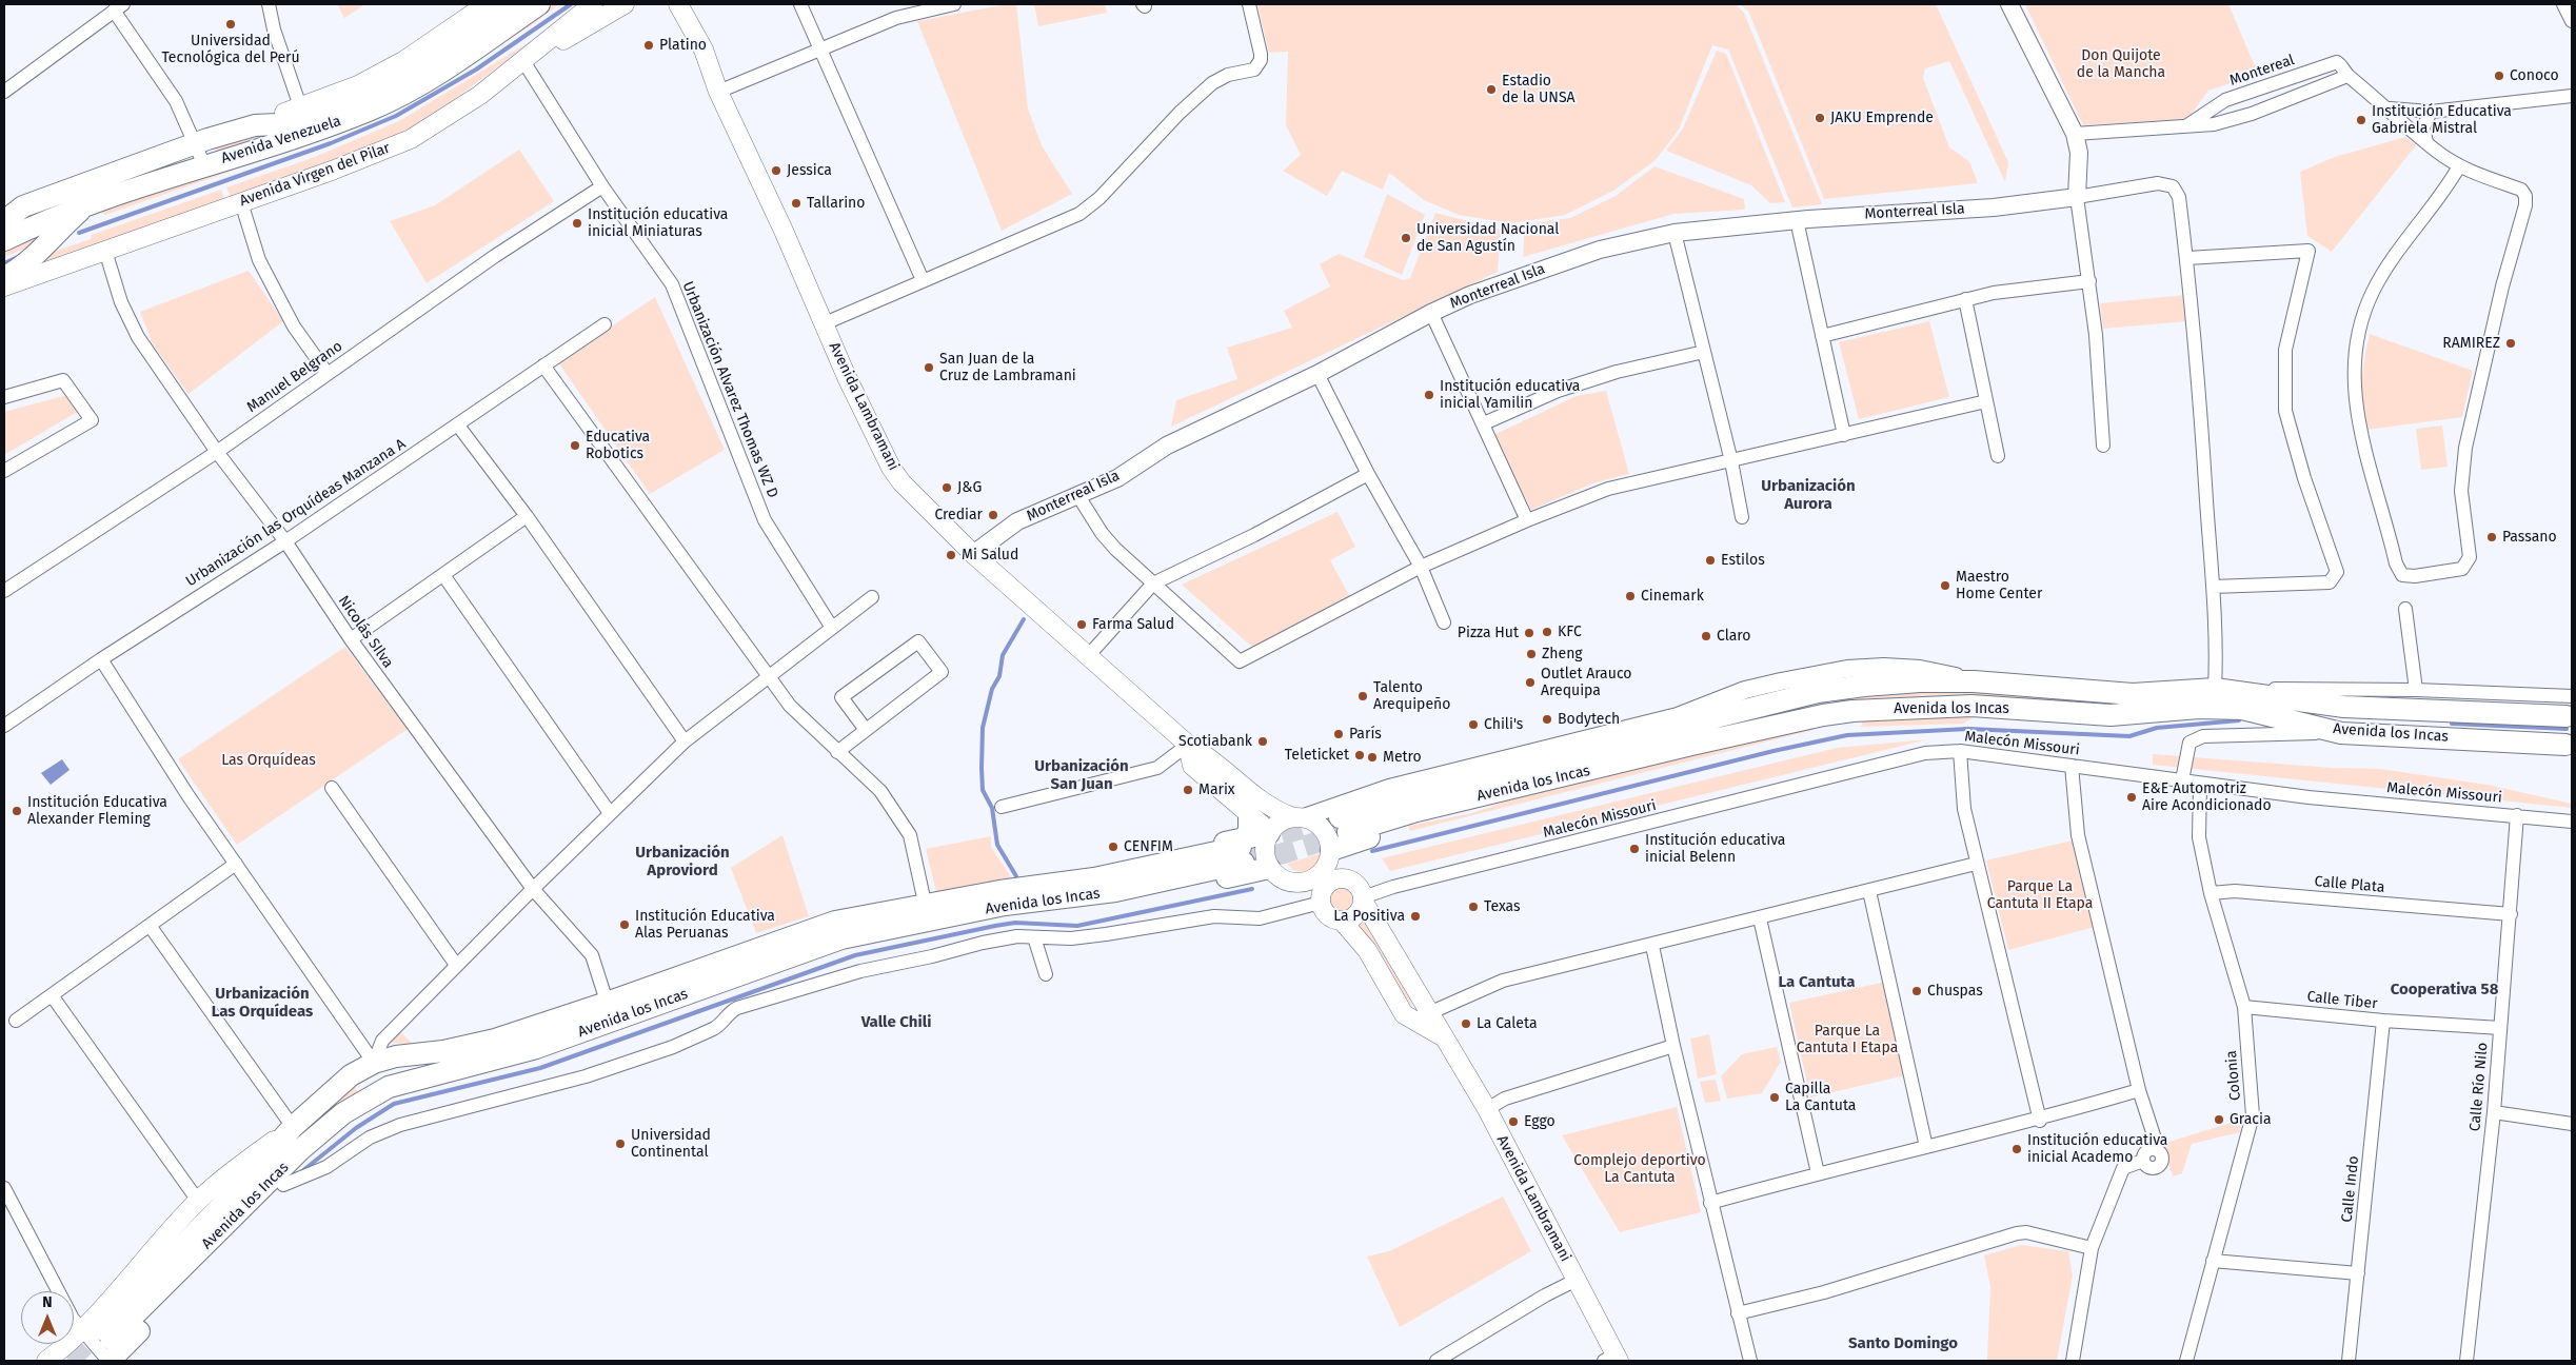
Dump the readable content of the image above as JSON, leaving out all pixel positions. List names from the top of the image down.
{
  "streets": {
    "main road": [
      "Avenida Venezuela",
      "Avenida Virgen del Pilar",
      "Avenida Lambramani",
      "Avenida los Incas"
    ],
    "street": [
      "Montereal",
      "Monterreal Isla",
      "Manuel Belgrano",
      "Urbanización Alvarez Thomas WZ D",
      "Urbanización las Orquídeas Manzana A",
      "Nicolás SIlva",
      "Malecón Missouri",
      "Calle Plata",
      "Calle Tiber",
      "Colonia",
      "Calle Río Nilo",
      "Calle Indo"
    ]
  },
  "crossings": [
    ["Avenida Virgen del Pilar", "Urbanización Alvarez Thomas WZ D"],
    ["Avenida Virgen del Pilar", "Nicolás SIlva"],
    ["Monterreal Isla", "Avenida Lambramani"],
    ["Manuel Belgrano", "Urbanización Alvarez Thomas WZ D"],
    ["Manuel Belgrano", "Nicolás SIlva"],
    ["Avenida Lambramani", "Avenida los Incas"],
    ["Avenida Lambramani", "Malecón Missouri"],
    ["Urbanización las Orquídeas Manzana A", "Nicolás SIlva"],
    ["Nicolás SIlva", "Avenida los Incas"],
    ["Malecón Missouri", "Colonia"],
    ["Malecón Missouri", "Calle Río Nilo"],
    ["Calle Plata", "Colonia"],
    ["Calle Plata", "Calle Río Nilo"],
    ["Calle Tiber", "Colonia"],
    ["Calle Tiber", "Calle Río Nilo"],
    ["Calle Tiber", "Calle Indo"]
  ],
  "districts": [
    "Urbanización Aurora",
    "Urbanización San Juan",
    "Urbanización Aproviord",
    "La Cantuta",
    "Cooperativa 58",
    "Urbanización Las Orquídeas",
    "Valle Chili",
    "Santo Domingo"
  ],
  "parks": [
    "Don Quijote de la Mancha",
    "Las Orquídeas",
    "Parque La Cantuta II Etapa",
    "Parque La Cantuta I Etapa",
    "Complejo deportivo La Cantuta"
  ],
  "places": [
    "Universidad Tecnológica del Perú",
    "Platino",
    "Conoco",
    "Estadio de la UNSA",
    "JAKU Emprende",
    "Institución Educativa Gabriela Mistral",
    "Jessica",
    "Tallarino",
    "Institución educativa inicial Miniaturas",
    "Universidad Nacional de San Agustín",
    "RAMIREZ",
    "San Juan de la Cruz de Lambramani",
    "Institución educativa inicial Yamilin",
    "Educativa Robotics",
    "J&G",
    "Crediar",
    "Passano",
    "Mi Salud",
    "Estilos",
    "Maestro Home Center",
    "Cinemark",
    "Farma Salud",
    "KFC",
    "Pizza Hut",
    "Claro",
    "Zheng",
    "Outlet Arauco Arequipa",
    "Talento Arequipeño",
    "Bodytech",
    "Chili's",
    "París",
    "Scotiabank",
    "Teleticket",
    "Metro",
    "Marix",
    "E&E Automotriz Aire Acondicionado",
    "Institución Educativa Alexander Fleming",
    "CENFIM",
    "Institución educativa inicial Belenn",
    "Texas",
    "La Positiva",
    "Institución Educativa Alas Peruanas",
    "Chuspas",
    "La Caleta",
    "Capilla La Cantuta",
    "Gracia",
    "Eggo",
    "Universidad Continental",
    "Institución educativa inicial Academo"
  ],
  "north": "top"
}
